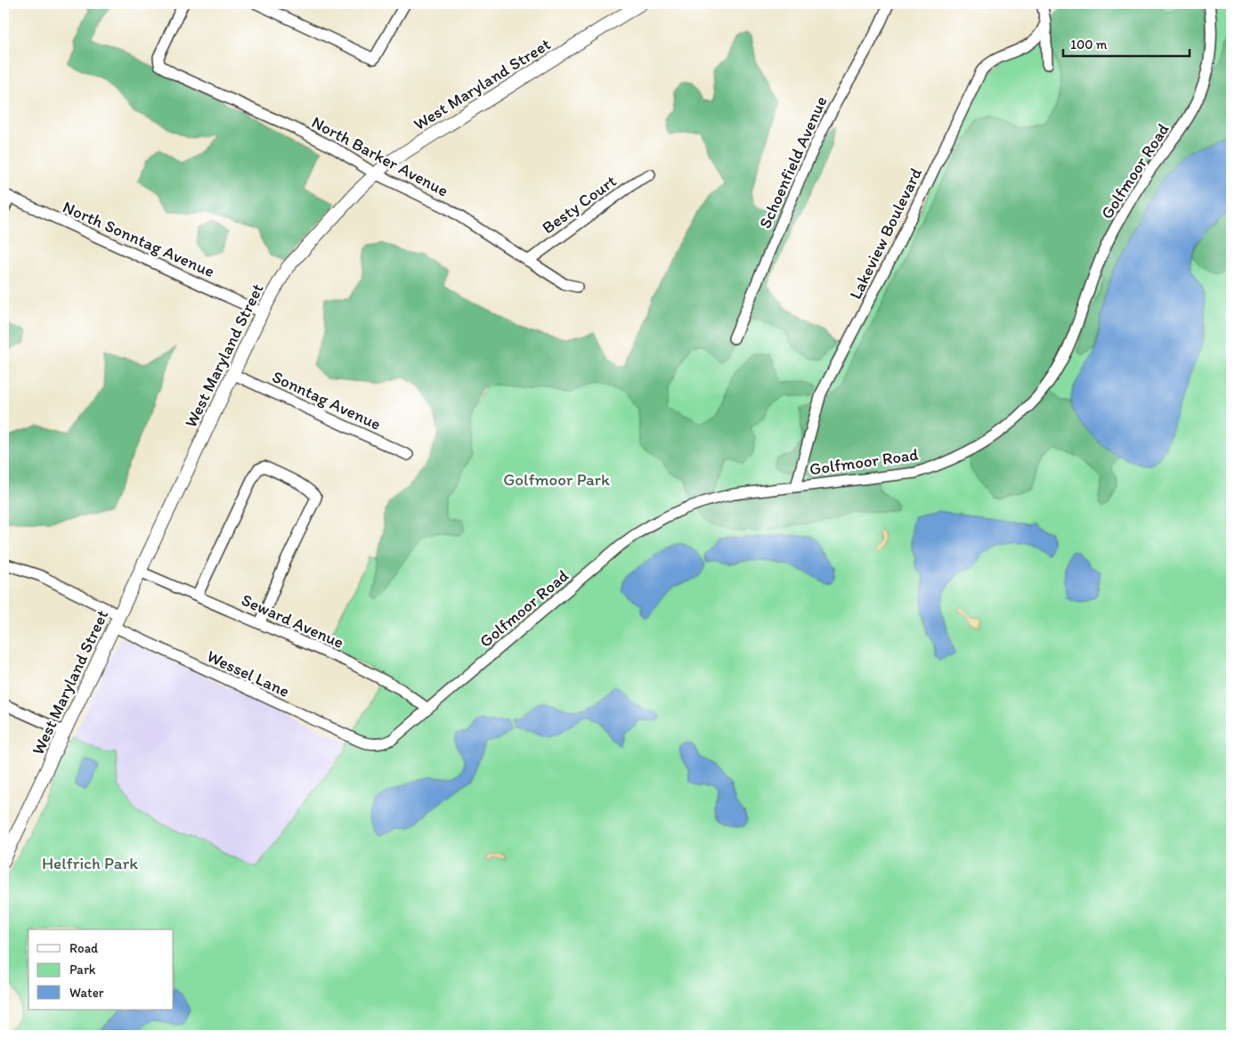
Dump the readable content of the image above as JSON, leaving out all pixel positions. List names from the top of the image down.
{
  "streets": {
    "street": [
      "West Maryland Street",
      "North Barker Avenue",
      "Schoenfield Avenue",
      "Golfmoor Road",
      "Besty Court",
      "Lakeview Boulevard",
      "North Sonntag Avenue",
      "Sonntag Avenue",
      "Seward Avenue",
      "Wessel Lane"
    ]
  },
  "crossings": [
    ["West Maryland Street", "North Barker Avenue"],
    ["West Maryland Street", "North Sonntag Avenue"],
    ["West Maryland Street", "Sonntag Avenue"],
    ["West Maryland Street", "Seward Avenue"],
    ["West Maryland Street", "Wessel Lane"],
    ["North Barker Avenue", "Besty Court"],
    ["Golfmoor Road", "Lakeview Boulevard"],
    ["Golfmoor Road", "Seward Avenue"],
    ["Golfmoor Road", "Wessel Lane"]
  ],
  "parks": ["Golfmoor Park", "Helfrich Park"],
  "legend": ["Road", "Park", "Water"],
  "scale_bar": "100 m"
}
